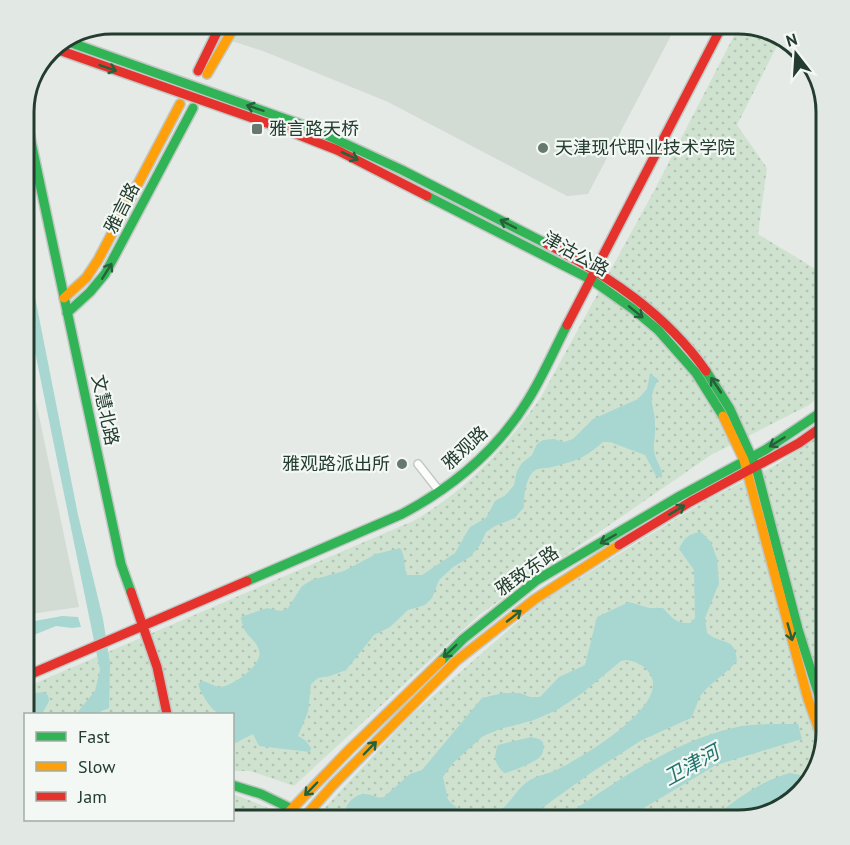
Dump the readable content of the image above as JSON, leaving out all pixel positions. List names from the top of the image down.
{
  "streets": {
    "main road": [
      "雅言路",
      "津沽公路",
      "文慧北路",
      "雅观路",
      "雅致东路"
    ]
  },
  "crossings": [
    ["雅言路", "文慧北路"],
    ["津沽公路", "雅观路"],
    ["津沽公路", "雅致东路"],
    ["文慧北路", "雅观路"]
  ],
  "water": ["卫津河"],
  "places": {
    "transit": ["雅言路天桥"],
    "other": ["天津现代职业技术学院", "雅观路派出所"]
  },
  "legend": ["Fast", "Slow", "Jam"],
  "north": "top"
}
